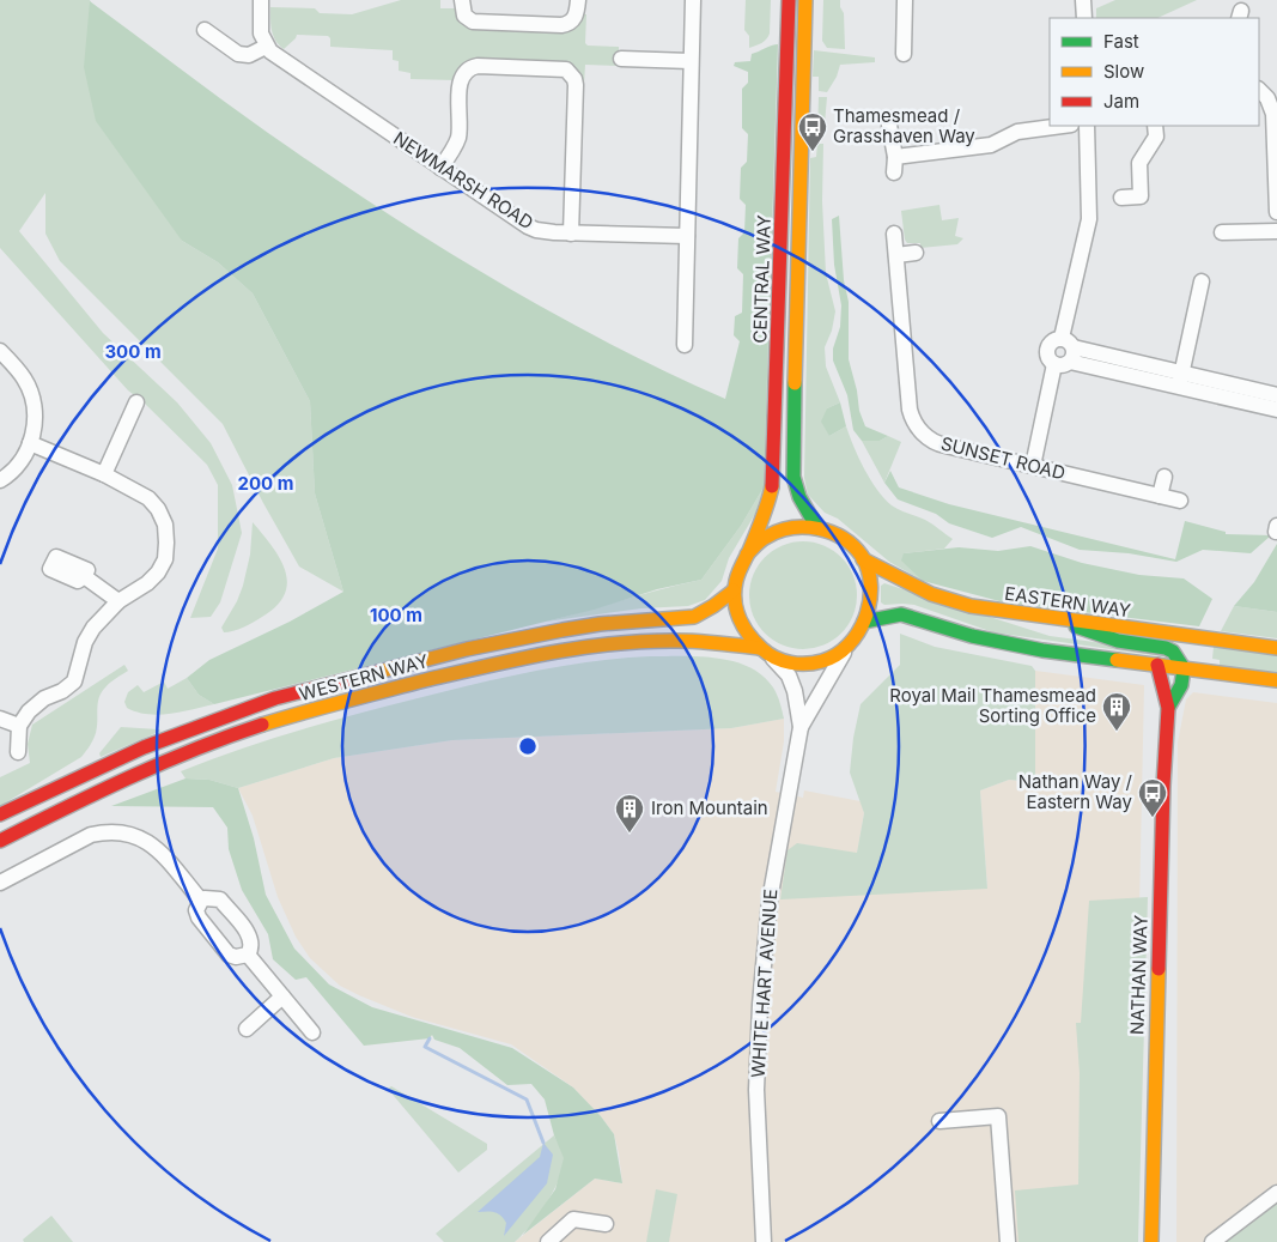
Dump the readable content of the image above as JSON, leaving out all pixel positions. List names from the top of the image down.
{
  "streets": {
    "main road": [
      "CENTRAL WAY",
      "EASTERN WAY",
      "WESTERN WAY",
      "NATHAN WAY"
    ],
    "street": ["NEWMARSH ROAD", "SUNSET ROAD", "WHITE HART AVENUE"]
  },
  "crossings": [
    ["CENTRAL WAY", "EASTERN WAY"],
    ["CENTRAL WAY", "WESTERN WAY"],
    ["CENTRAL WAY", "WHITE HART AVENUE"],
    ["EASTERN WAY", "WESTERN WAY"],
    ["EASTERN WAY", "WHITE HART AVENUE"],
    ["WESTERN WAY", "WHITE HART AVENUE"]
  ],
  "places": {
    "bus stop": ["Thamesmead / Grasshaven Way", "Nathan Way / Eastern Way"],
    "building": ["Royal Mail Thamesmead Sorting Office", "Iron Mountain"]
  },
  "legend": ["Fast", "Slow", "Jam"],
  "rings": ["300 m", "200 m", "100 m"]
}
